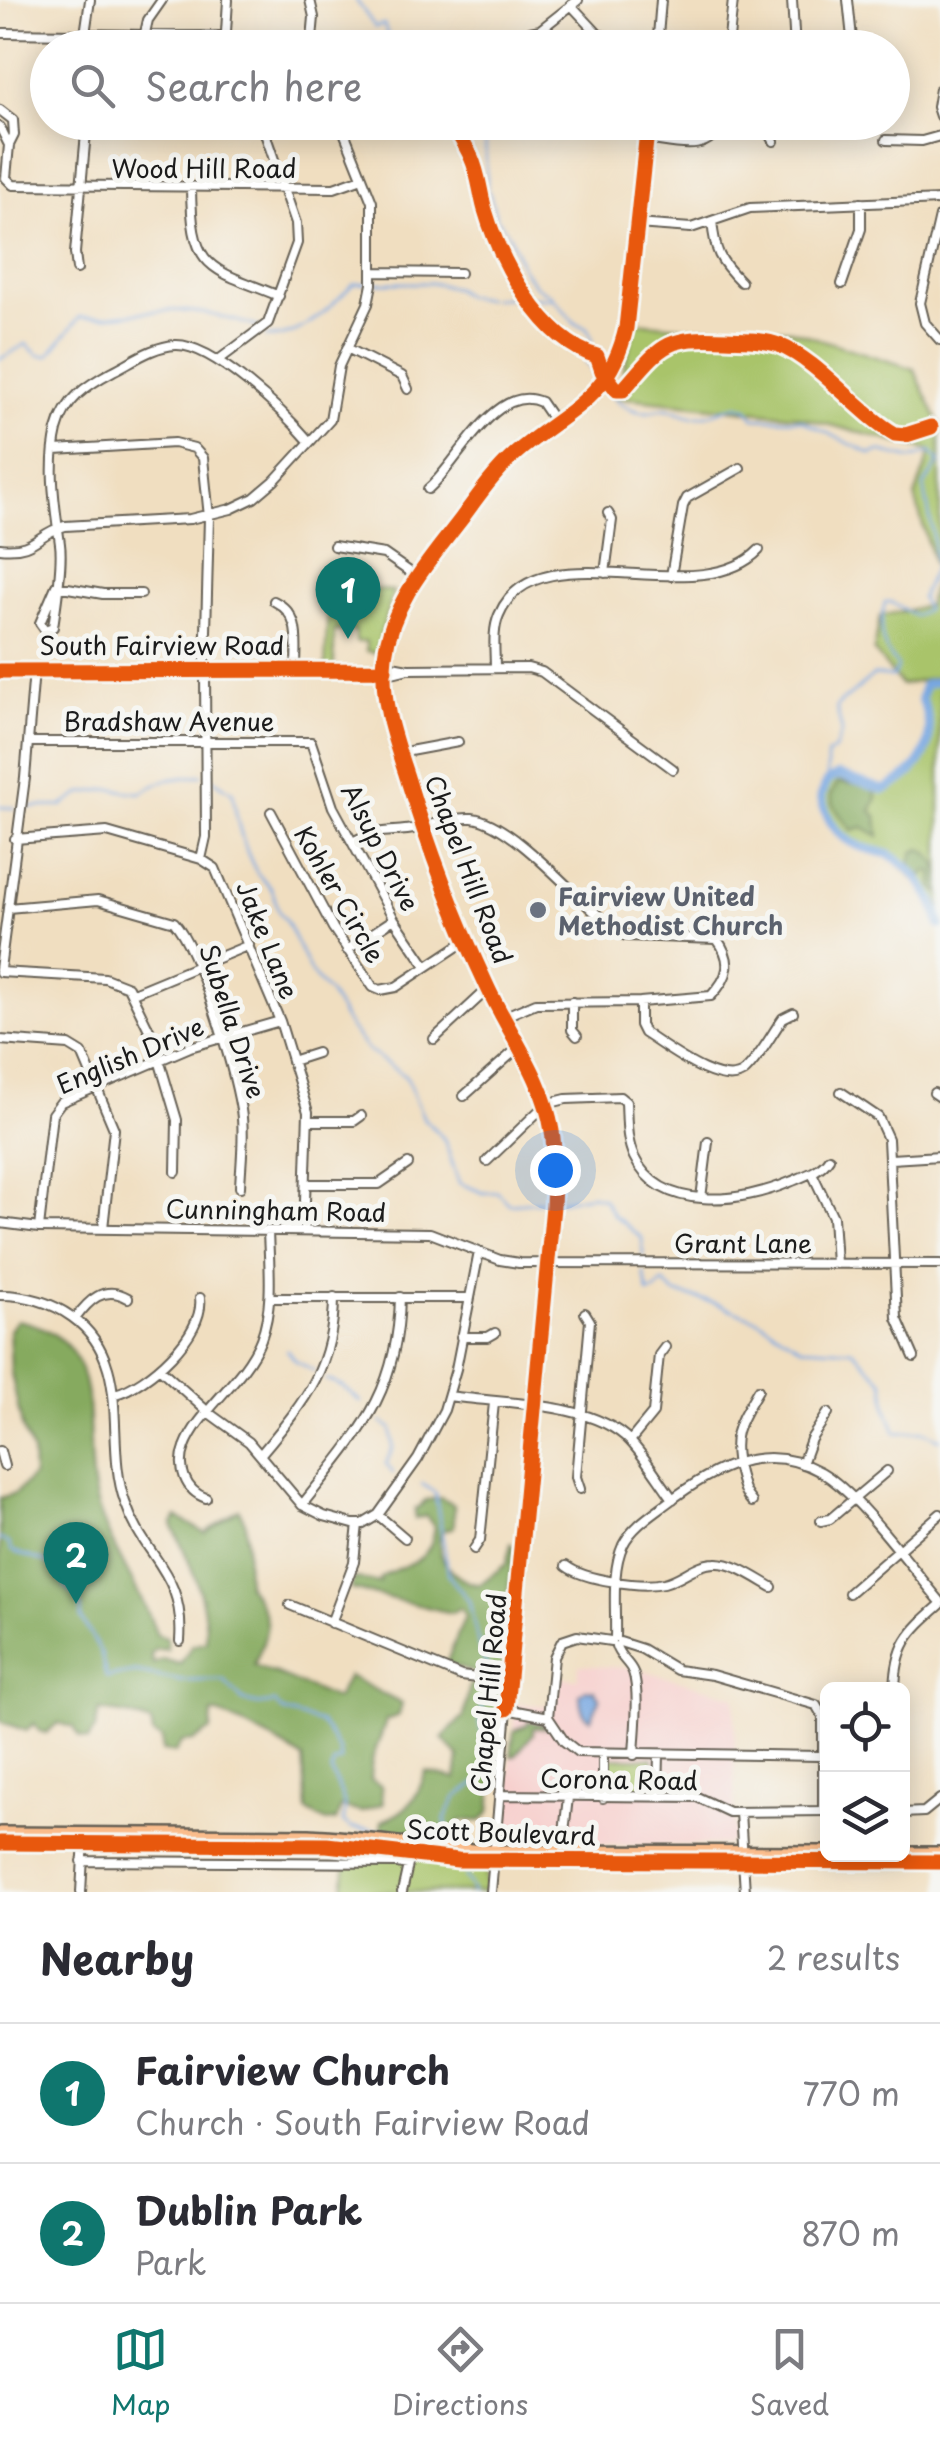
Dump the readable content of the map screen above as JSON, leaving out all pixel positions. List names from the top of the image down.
{
  "streets": {
    "main road": ["Scott Boulevard"],
    "street": [
      "Wood Hill Road",
      "South Fairview Road",
      "Bradshaw Avenue",
      "Alsup Drive",
      "Chapel Hill Road",
      "Kohler Circle",
      "Jake Lane",
      "Subella Drive",
      "English Drive",
      "Cunningham Road",
      "Grant Lane",
      "Corona Road"
    ]
  },
  "crossings": [
    ["South Fairview Road", "Chapel Hill Road"],
    ["Bradshaw Avenue", "Alsup Drive"],
    ["Alsup Drive", "Kohler Circle"],
    ["Chapel Hill Road", "Cunningham Road"],
    ["Chapel Hill Road", "Grant Lane"],
    ["Chapel Hill Road", "Corona Road"],
    ["Chapel Hill Road", "Scott Boulevard"],
    ["Jake Lane", "English Drive"],
    ["Jake Lane", "Cunningham Road"],
    ["Subella Drive", "English Drive"],
    ["English Drive", "Cunningham Road"],
    ["Cunningham Road", "Grant Lane"]
  ],
  "places": ["Fairview United Methodist Church"],
  "page": {
    "search": "Search here",
    "pins": ["1", "2"],
    "heading": ["Nearby", "2 results"],
    "list": [
      {
        "mark": "1",
        "name": "Fairview Church",
        "note": "Church · South Fairview Road",
        "value": "770 m"
      },
      {
        "mark": "2",
        "name": "Dublin Park",
        "note": "Park",
        "value": "870 m"
      }
    ],
    "nav": ["Map", "Directions", "Saved"]
  }
}
